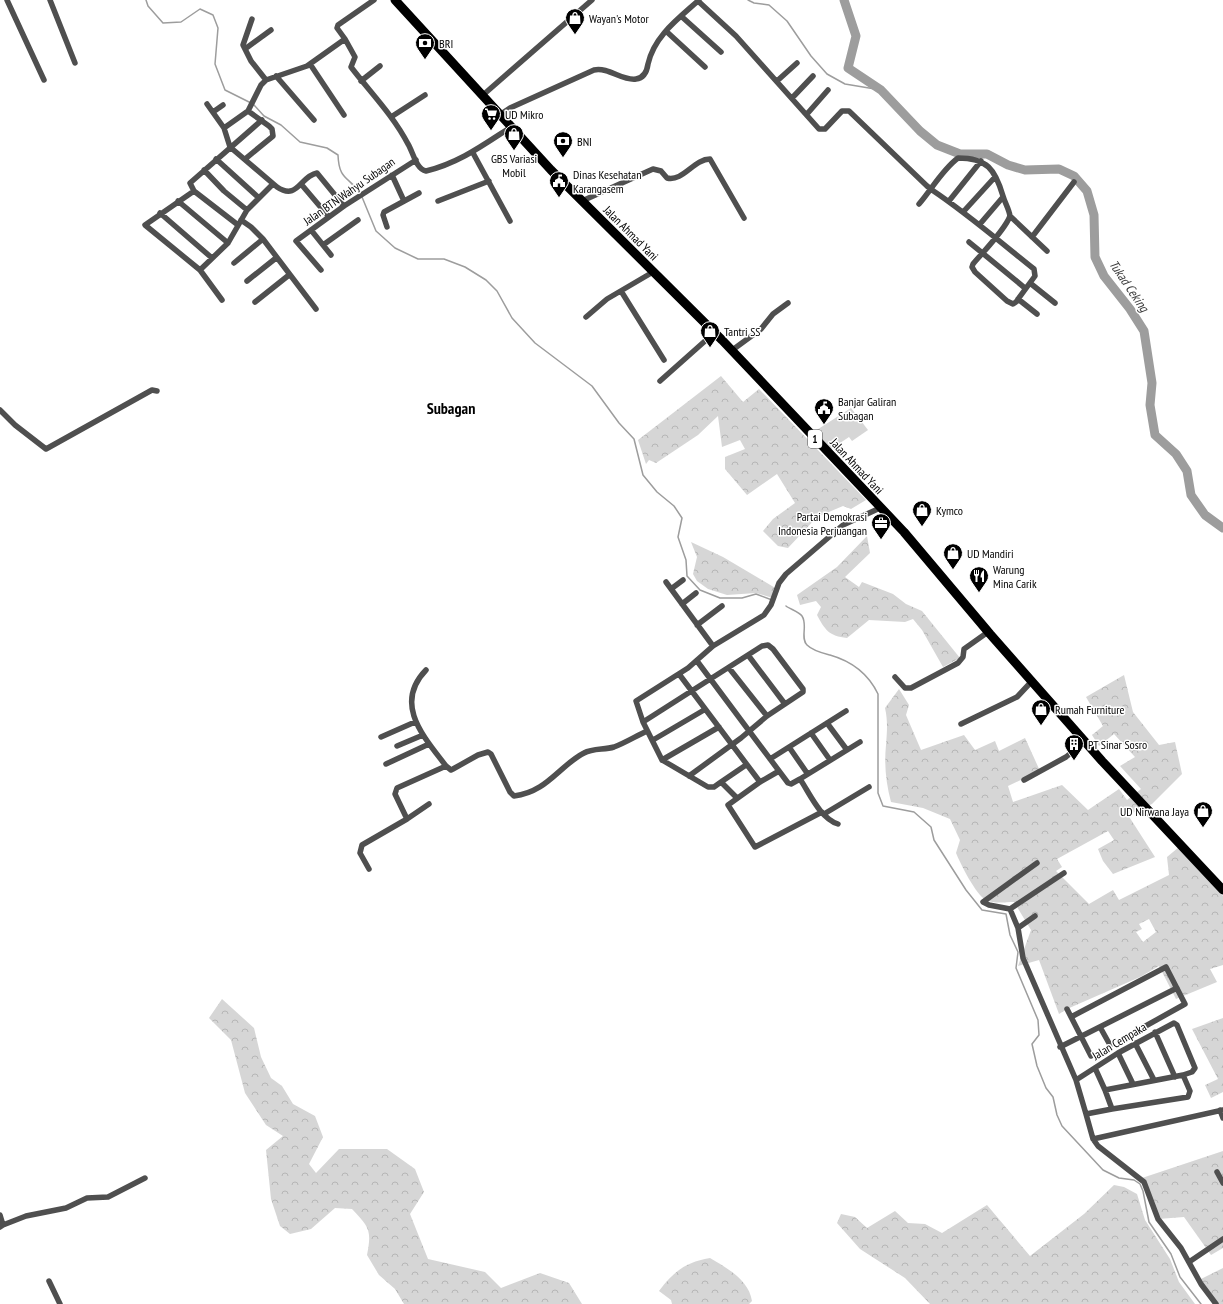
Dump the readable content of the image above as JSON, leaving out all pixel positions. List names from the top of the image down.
{
  "streets": {
    "highway": ["Jalan Ahmad Yani", "1"],
    "street": ["Jalan BTN Wahyu Subagan", "Jalan Cempaka"]
  },
  "districts": ["Subagan"],
  "water": ["Tukad Ceking"],
  "places": {
    "shop": [
      "Wayan's Motor",
      "GBS Variasi Mobil",
      "Tantri SS",
      "Kymco",
      "UD Mandiri",
      "Rumah Furniture",
      "UD Nirwana Jaya"
    ],
    "bank": ["BRI", "BNI"],
    "supermarket": ["UD Mikro"],
    "public building": ["Dinas Kesehatan Karangasem", "Banjar Galiran Subagan"],
    "office": ["Partai Demokrasi Indonesia Perjuangan"],
    "restaurant": ["Warung Mina Carik"],
    "building": ["PT Sinar Sosro"]
  }
}
